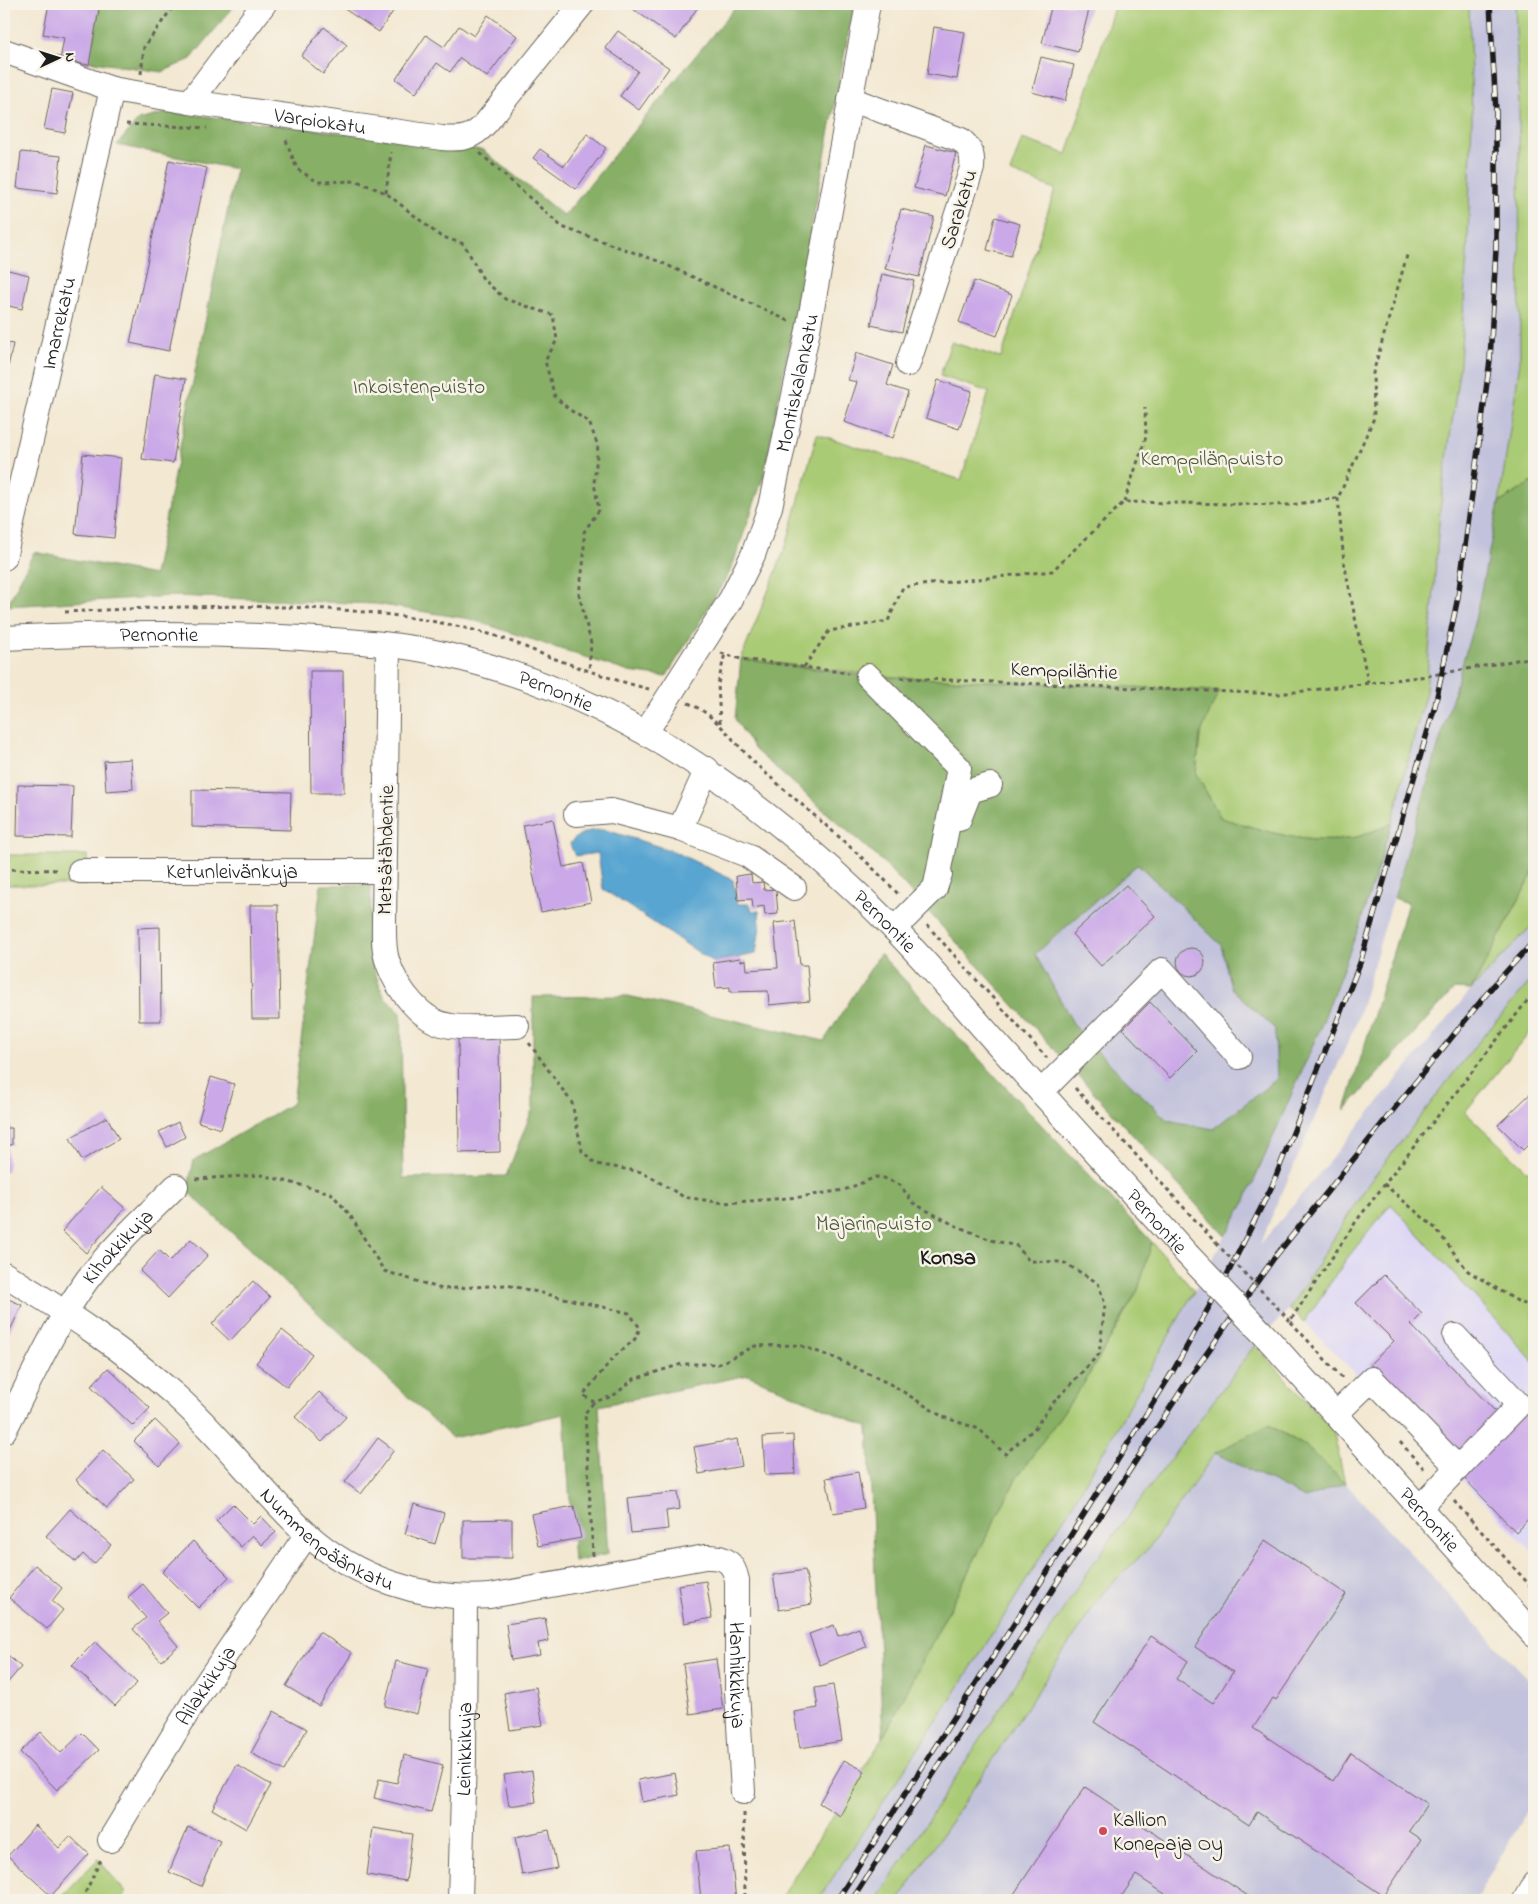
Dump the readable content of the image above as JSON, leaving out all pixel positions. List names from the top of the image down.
{
  "streets": {
    "street": [
      "Varpiokatu",
      "Sarakatu",
      "Imarrekatu",
      "Montiskalankatu",
      "Pernontie",
      "Metsätähdentie",
      "Ketunleivänkuja",
      "Kihokkikuja",
      "Nummenpäänkatu",
      "Hanhikkikuja",
      "Ailakkikuja",
      "Leinikkikuja"
    ],
    "path": ["Kemppiläntie"]
  },
  "crossings": [
    ["Varpiokatu", "Imarrekatu"],
    ["Sarakatu", "Montiskalankatu"],
    ["Montiskalankatu", "Pernontie"],
    ["Montiskalankatu", "Kemppiläntie"],
    ["Pernontie", "Metsätähdentie"],
    ["Metsätähdentie", "Ketunleivänkuja"],
    ["Kihokkikuja", "Nummenpäänkatu"],
    ["Nummenpäänkatu", "Hanhikkikuja"],
    ["Nummenpäänkatu", "Ailakkikuja"],
    ["Nummenpäänkatu", "Leinikkikuja"]
  ],
  "districts": ["Konsa"],
  "parks": ["Inkoistenpuisto", "Kemppilänpuisto", "Majarinpuisto"],
  "places": ["Kallion Konepaja Oy"],
  "north": "right"
}
